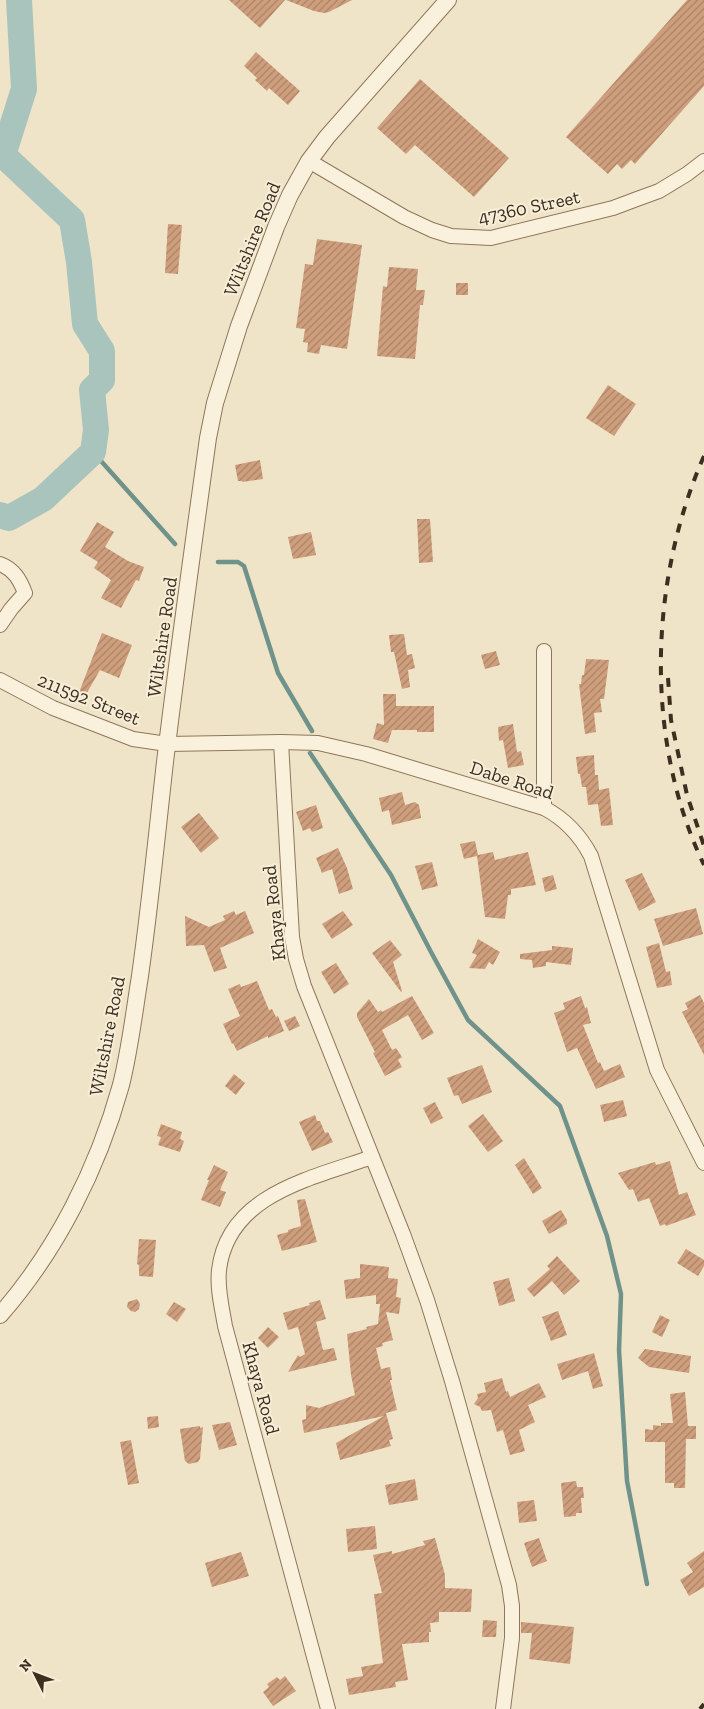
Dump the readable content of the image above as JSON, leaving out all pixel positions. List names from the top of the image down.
{
  "streets": {
    "street": [
      "47360 Street",
      "Wiltshire Road",
      "211592 Street",
      "Dabe Road",
      "Khaya Road"
    ]
  },
  "crossings": [
    ["47360 Street", "Wiltshire Road"],
    ["Wiltshire Road", "211592 Street"],
    ["Wiltshire Road", "Dabe Road"],
    ["211592 Street", "Dabe Road"],
    ["Dabe Road", "Khaya Road"]
  ],
  "north": "top left"
}
